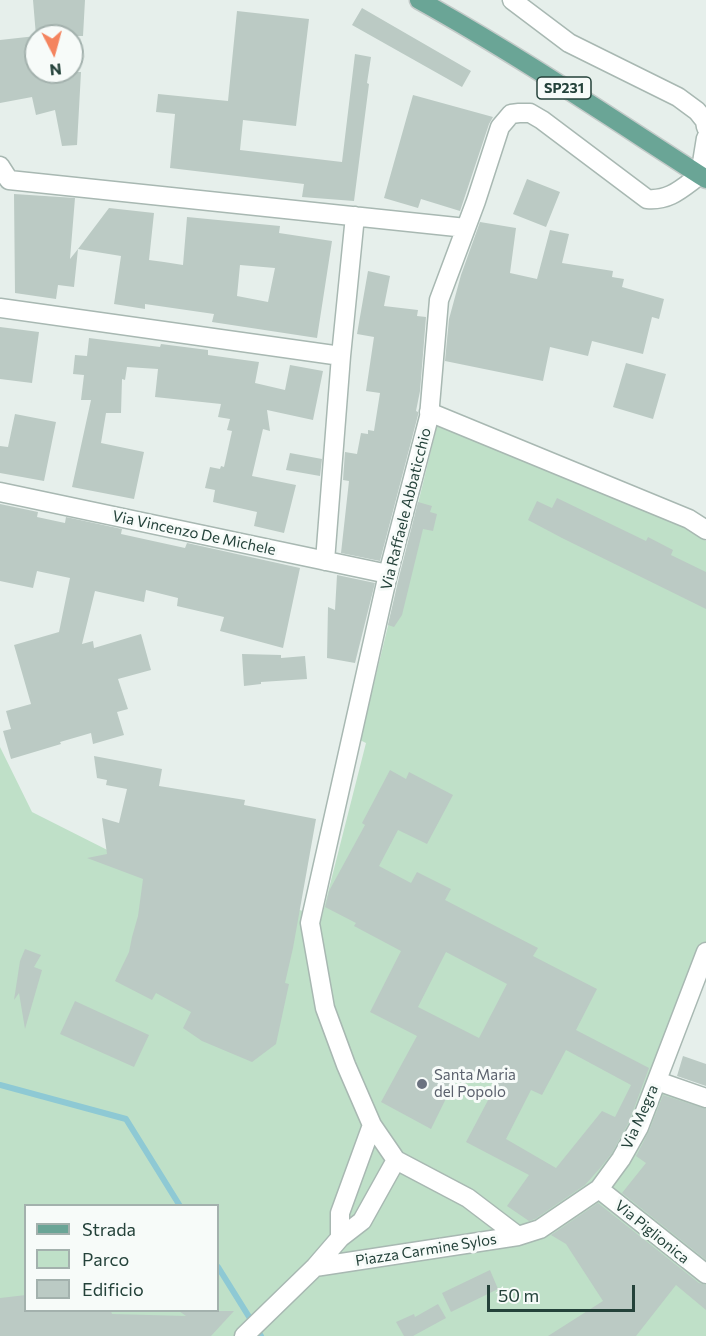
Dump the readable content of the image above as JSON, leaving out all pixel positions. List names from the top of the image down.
{
  "streets": {
    "main road": ["SP231"],
    "street": [
      "Via Raffaele Abbaticchio",
      "Via Vincenzo De Michele",
      "Via Megra",
      "Via Piglionica",
      "Piazza Carmine Sylos"
    ]
  },
  "crossings": [
    ["SP231", "Via Raffaele Abbaticchio"],
    ["Via Raffaele Abbaticchio", "Via Vincenzo De Michele"],
    ["Via Raffaele Abbaticchio", "Piazza Carmine Sylos"],
    ["Via Megra", "Via Piglionica"],
    ["Via Megra", "Piazza Carmine Sylos"]
  ],
  "places": ["Santa Maria del Popolo"],
  "legend": ["Strada", "Parco", "Edificio"],
  "scale_bar": "50 m",
  "north": "bottom"
}
